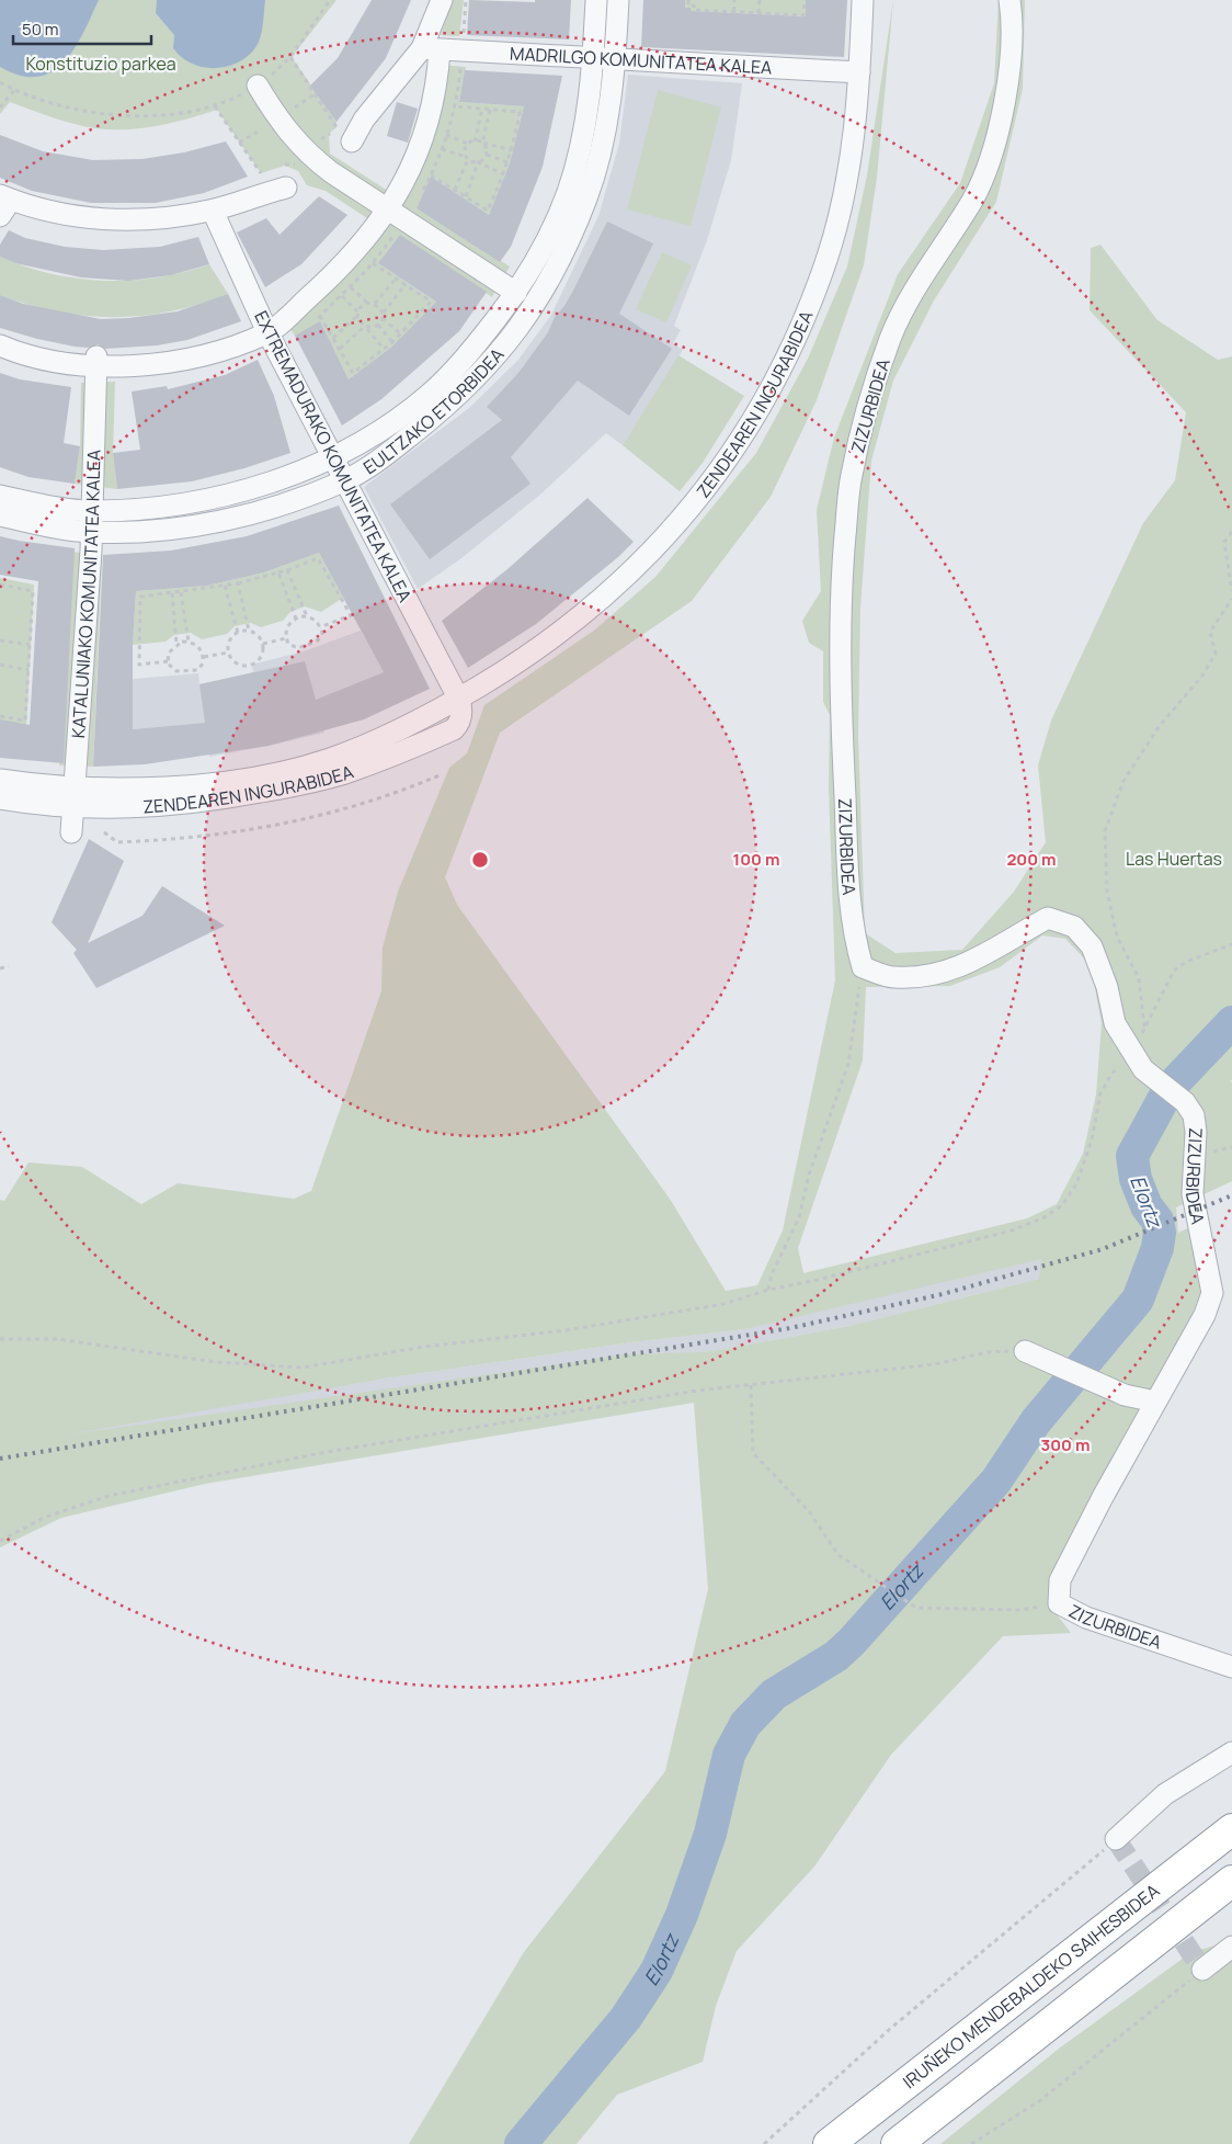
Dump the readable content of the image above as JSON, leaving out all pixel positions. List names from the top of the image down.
{
  "streets": {
    "highway": ["IRUÑEKO MENDEBALDEKO SAIHESBIDEA"],
    "street": [
      "MADRILGO KOMUNITATEA KALEA",
      "ZENDEAREN INGURABIDEA",
      "ZIZURBIDEA",
      "EULTZAKO ETORBIDEA",
      "EXTREMADURAKO KOMUNITATEA KALEA",
      "KATALUNIAKO KOMUNITATEA KALEA"
    ]
  },
  "crossings": [
    ["MADRILGO KOMUNITATEA KALEA", "ZENDEAREN INGURABIDEA"],
    ["MADRILGO KOMUNITATEA KALEA", "EULTZAKO ETORBIDEA"],
    ["ZENDEAREN INGURABIDEA", "EXTREMADURAKO KOMUNITATEA KALEA"],
    ["ZENDEAREN INGURABIDEA", "KATALUNIAKO KOMUNITATEA KALEA"],
    ["EULTZAKO ETORBIDEA", "EXTREMADURAKO KOMUNITATEA KALEA"],
    ["EULTZAKO ETORBIDEA", "KATALUNIAKO KOMUNITATEA KALEA"]
  ],
  "water": ["Elortz"],
  "parks": ["Konstituzio parkea", "Las Huertas"],
  "scale_bar": "50 m",
  "rings": ["100 m", "200 m", "300 m"]
}
